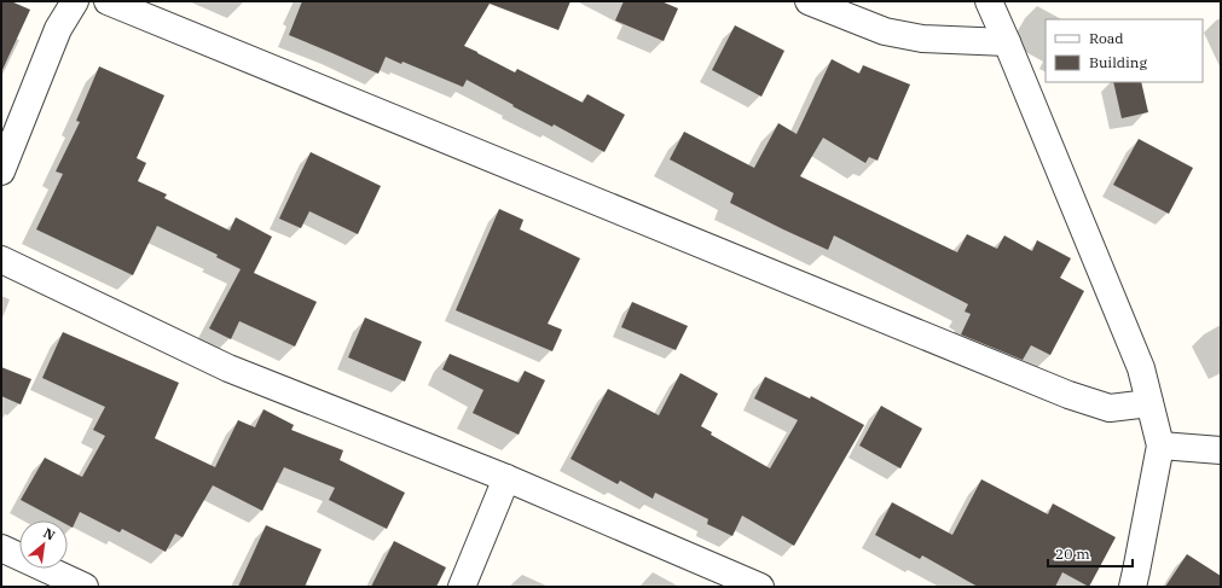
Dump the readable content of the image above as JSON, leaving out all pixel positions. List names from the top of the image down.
{
  "legend": ["Road", "Building"],
  "scale_bar": "20 m",
  "north": "top right"
}
